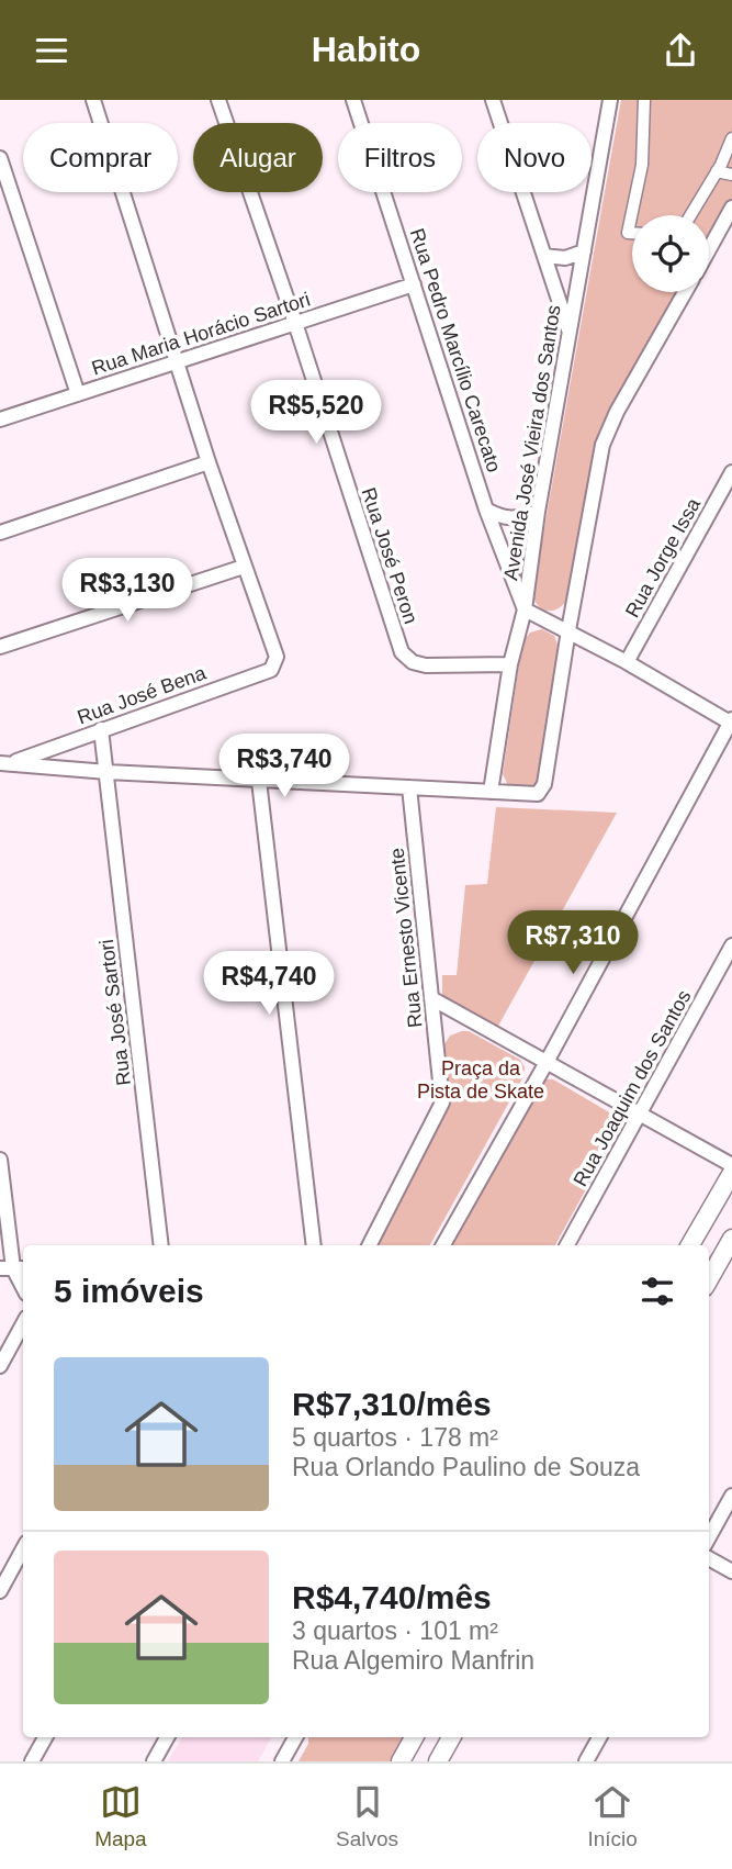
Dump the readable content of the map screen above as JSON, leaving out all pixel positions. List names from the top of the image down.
{
  "streets": {
    "street": [
      "Rua Maria Horácio Sartori",
      "Rua Pedro Marcílio Carecato",
      "Avenida José Vieira dos Santos",
      "Rua José Peron",
      "Rua Jorge Issa",
      "Rua José Bena",
      "Rua Ernesto Vicente",
      "Rua José Sartori",
      "Rua Joaquim dos Santos"
    ]
  },
  "crossings": [
    ["Rua Maria Horácio Sartori", "Rua Pedro Marcílio Carecato"],
    ["Rua Maria Horácio Sartori", "Rua José Peron"],
    ["Rua Pedro Marcílio Carecato", "Avenida José Vieira dos Santos"],
    ["Avenida José Vieira dos Santos", "Rua José Peron"],
    ["Rua José Bena", "Rua José Sartori"]
  ],
  "parks": ["Praça da Pista de Skate"],
  "page": {
    "header": "Habito",
    "chip": [
      "Comprar",
      "Alugar",
      "Filtros",
      "Novo"
    ],
    "price": [
      "R$5,520",
      "R$3,130",
      "R$3,740",
      "R$7,310",
      "R$4,740"
    ],
    "heading": "5 imóveis",
    "list": [
      {
        "name": "R$7,310/mês",
        "note": "5 quartos · 178 m² · Rua Orlando Paulino de Souza"
      },
      {
        "name": "R$4,740/mês",
        "note": "3 quartos · 101 m² · Rua Algemiro Manfrin"
      }
    ],
    "tabs": ["Mapa", "Salvos", "Início"]
  }
}
